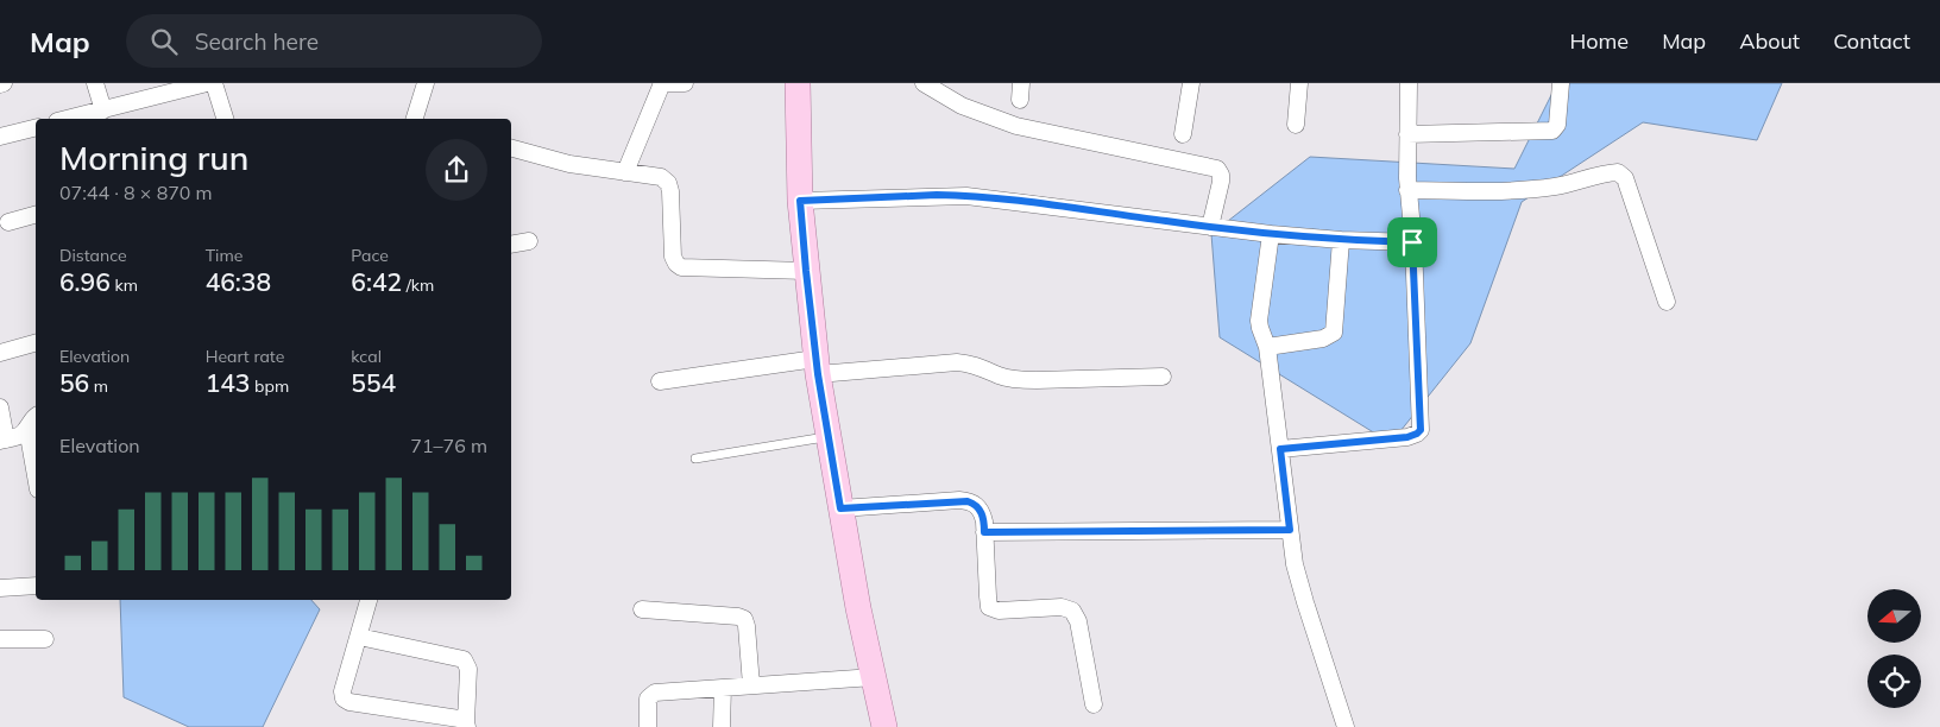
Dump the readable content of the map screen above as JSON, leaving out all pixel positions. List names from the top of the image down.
{
  "north": "left",
  "page": {
    "header": "Map",
    "search": "Search here",
    "nav": [
      "Home",
      "Map",
      "About",
      "Contact"
    ],
    "heading": ["Morning run", "07:44 · 8 × 870 m"],
    "stats": [
      ["Distance", "6.96 km"],
      ["Time", "46:38"],
      ["Pace", "6:42 /km"],
      ["Elevation", "56 m"],
      ["Heart rate", "143 bpm"],
      ["kcal", "554"]
    ],
    "chart": ["Elevation", "71–76 m"]
  }
}
